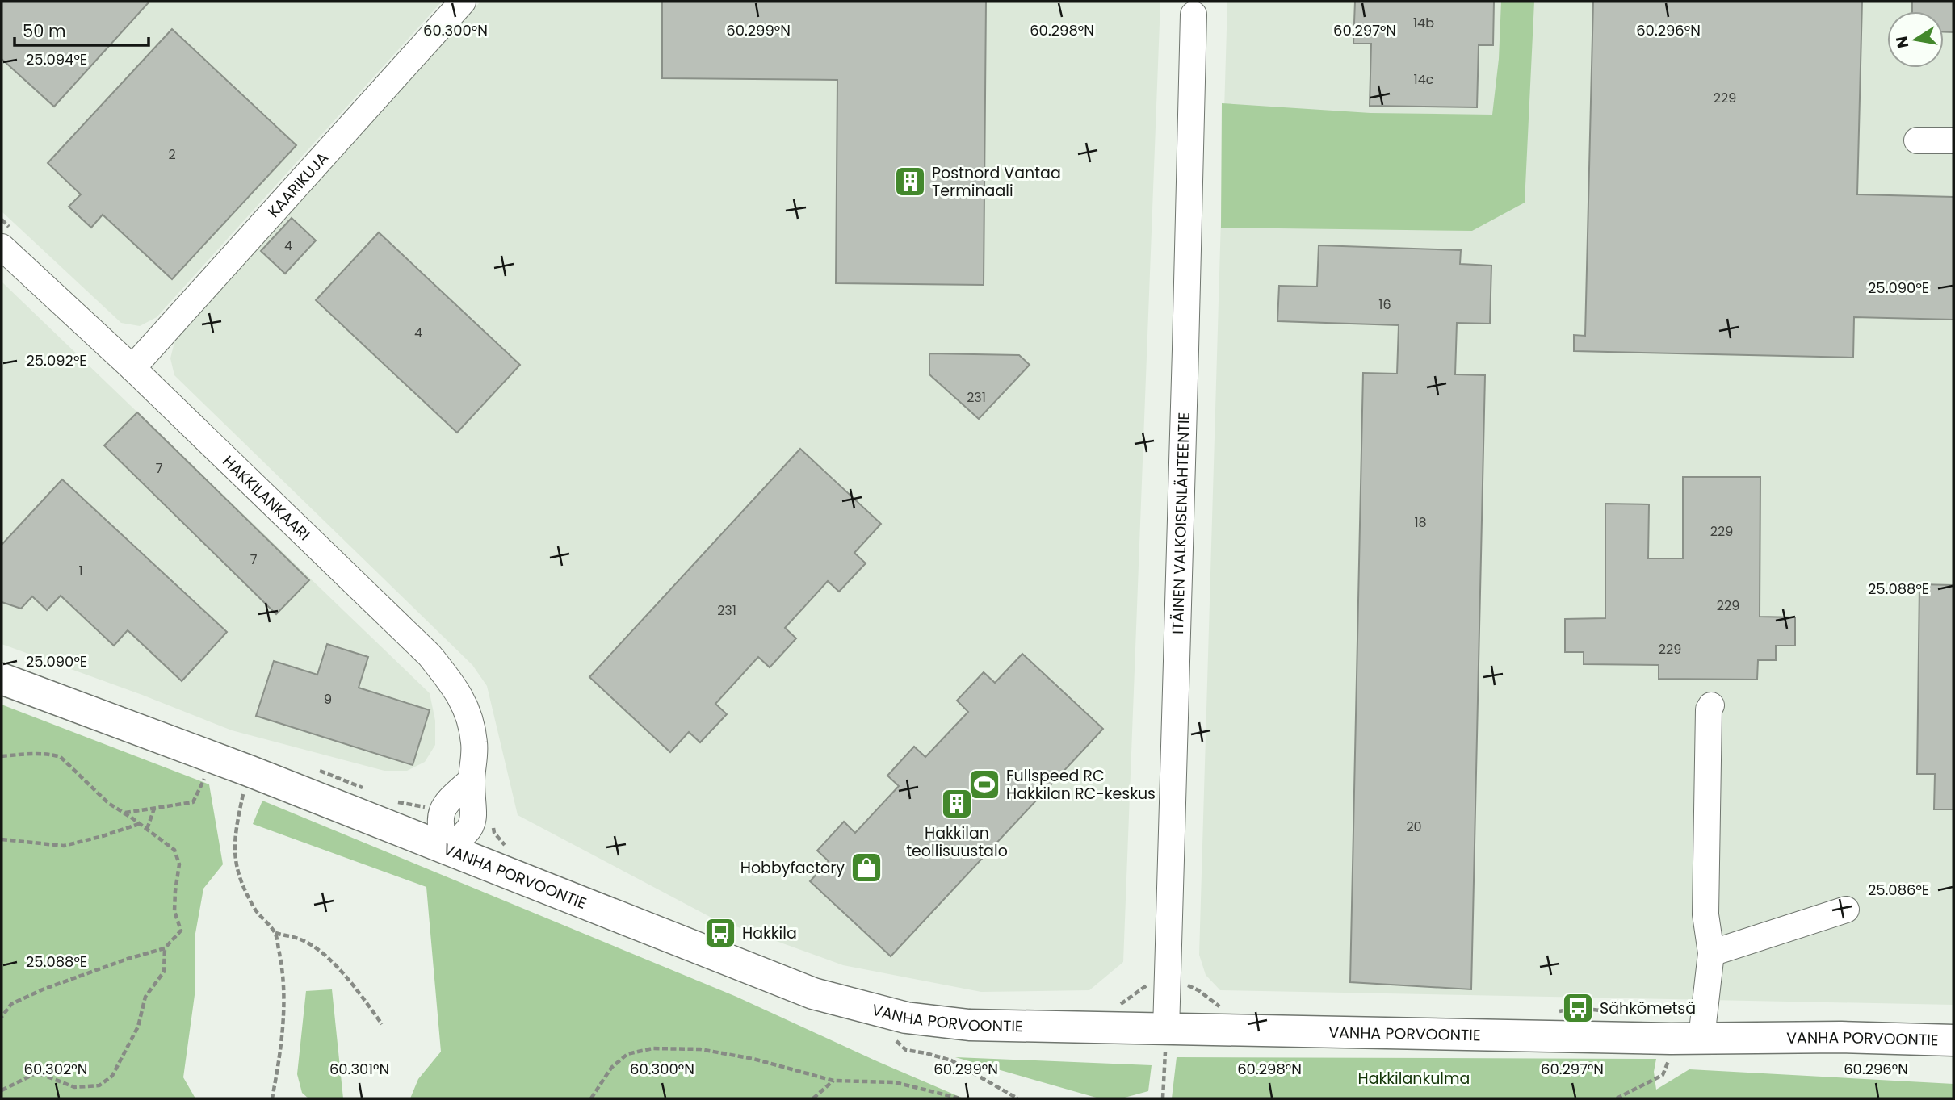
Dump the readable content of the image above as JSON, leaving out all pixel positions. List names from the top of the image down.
{
  "streets": {
    "main road": ["VANHA PORVOONTIE"],
    "street": ["KAARIKUJA", "HAKKILANKAARI", "ITÄINEN VALKOISENLÄHTEENTIE"]
  },
  "crossings": [
    ["KAARIKUJA", "HAKKILANKAARI"],
    ["HAKKILANKAARI", "VANHA PORVOONTIE"],
    ["ITÄINEN VALKOISENLÄHTEENTIE", "VANHA PORVOONTIE"]
  ],
  "parks": ["Hakkilankulma"],
  "places": {
    "building": ["Postnord Vantaa Terminaali", "Hakkilan teollisuustalo"],
    "sports": ["Fullspeed RC Hakkilan RC-keskus"],
    "shop": ["Hobbyfactory"],
    "bus stop": ["Hakkila", "Sähkömetsä"]
  },
  "house_numbers": [
    "14b",
    "14c",
    "229",
    "2",
    "4",
    "16",
    "4",
    "231",
    "7",
    "18",
    "229",
    "7",
    "1",
    "229",
    "231",
    "229",
    "9",
    "20"
  ],
  "scale_bar": "50 m",
  "north": "left",
  "coordinates": [
    "60.300°N",
    "60.299°N",
    "60.298°N",
    "60.297°N",
    "60.296°N",
    "25.094°E",
    "25.090°E",
    "25.092°E",
    "25.088°E",
    "25.086°E",
    "60.302°N",
    "60.301°N"
  ]
}
